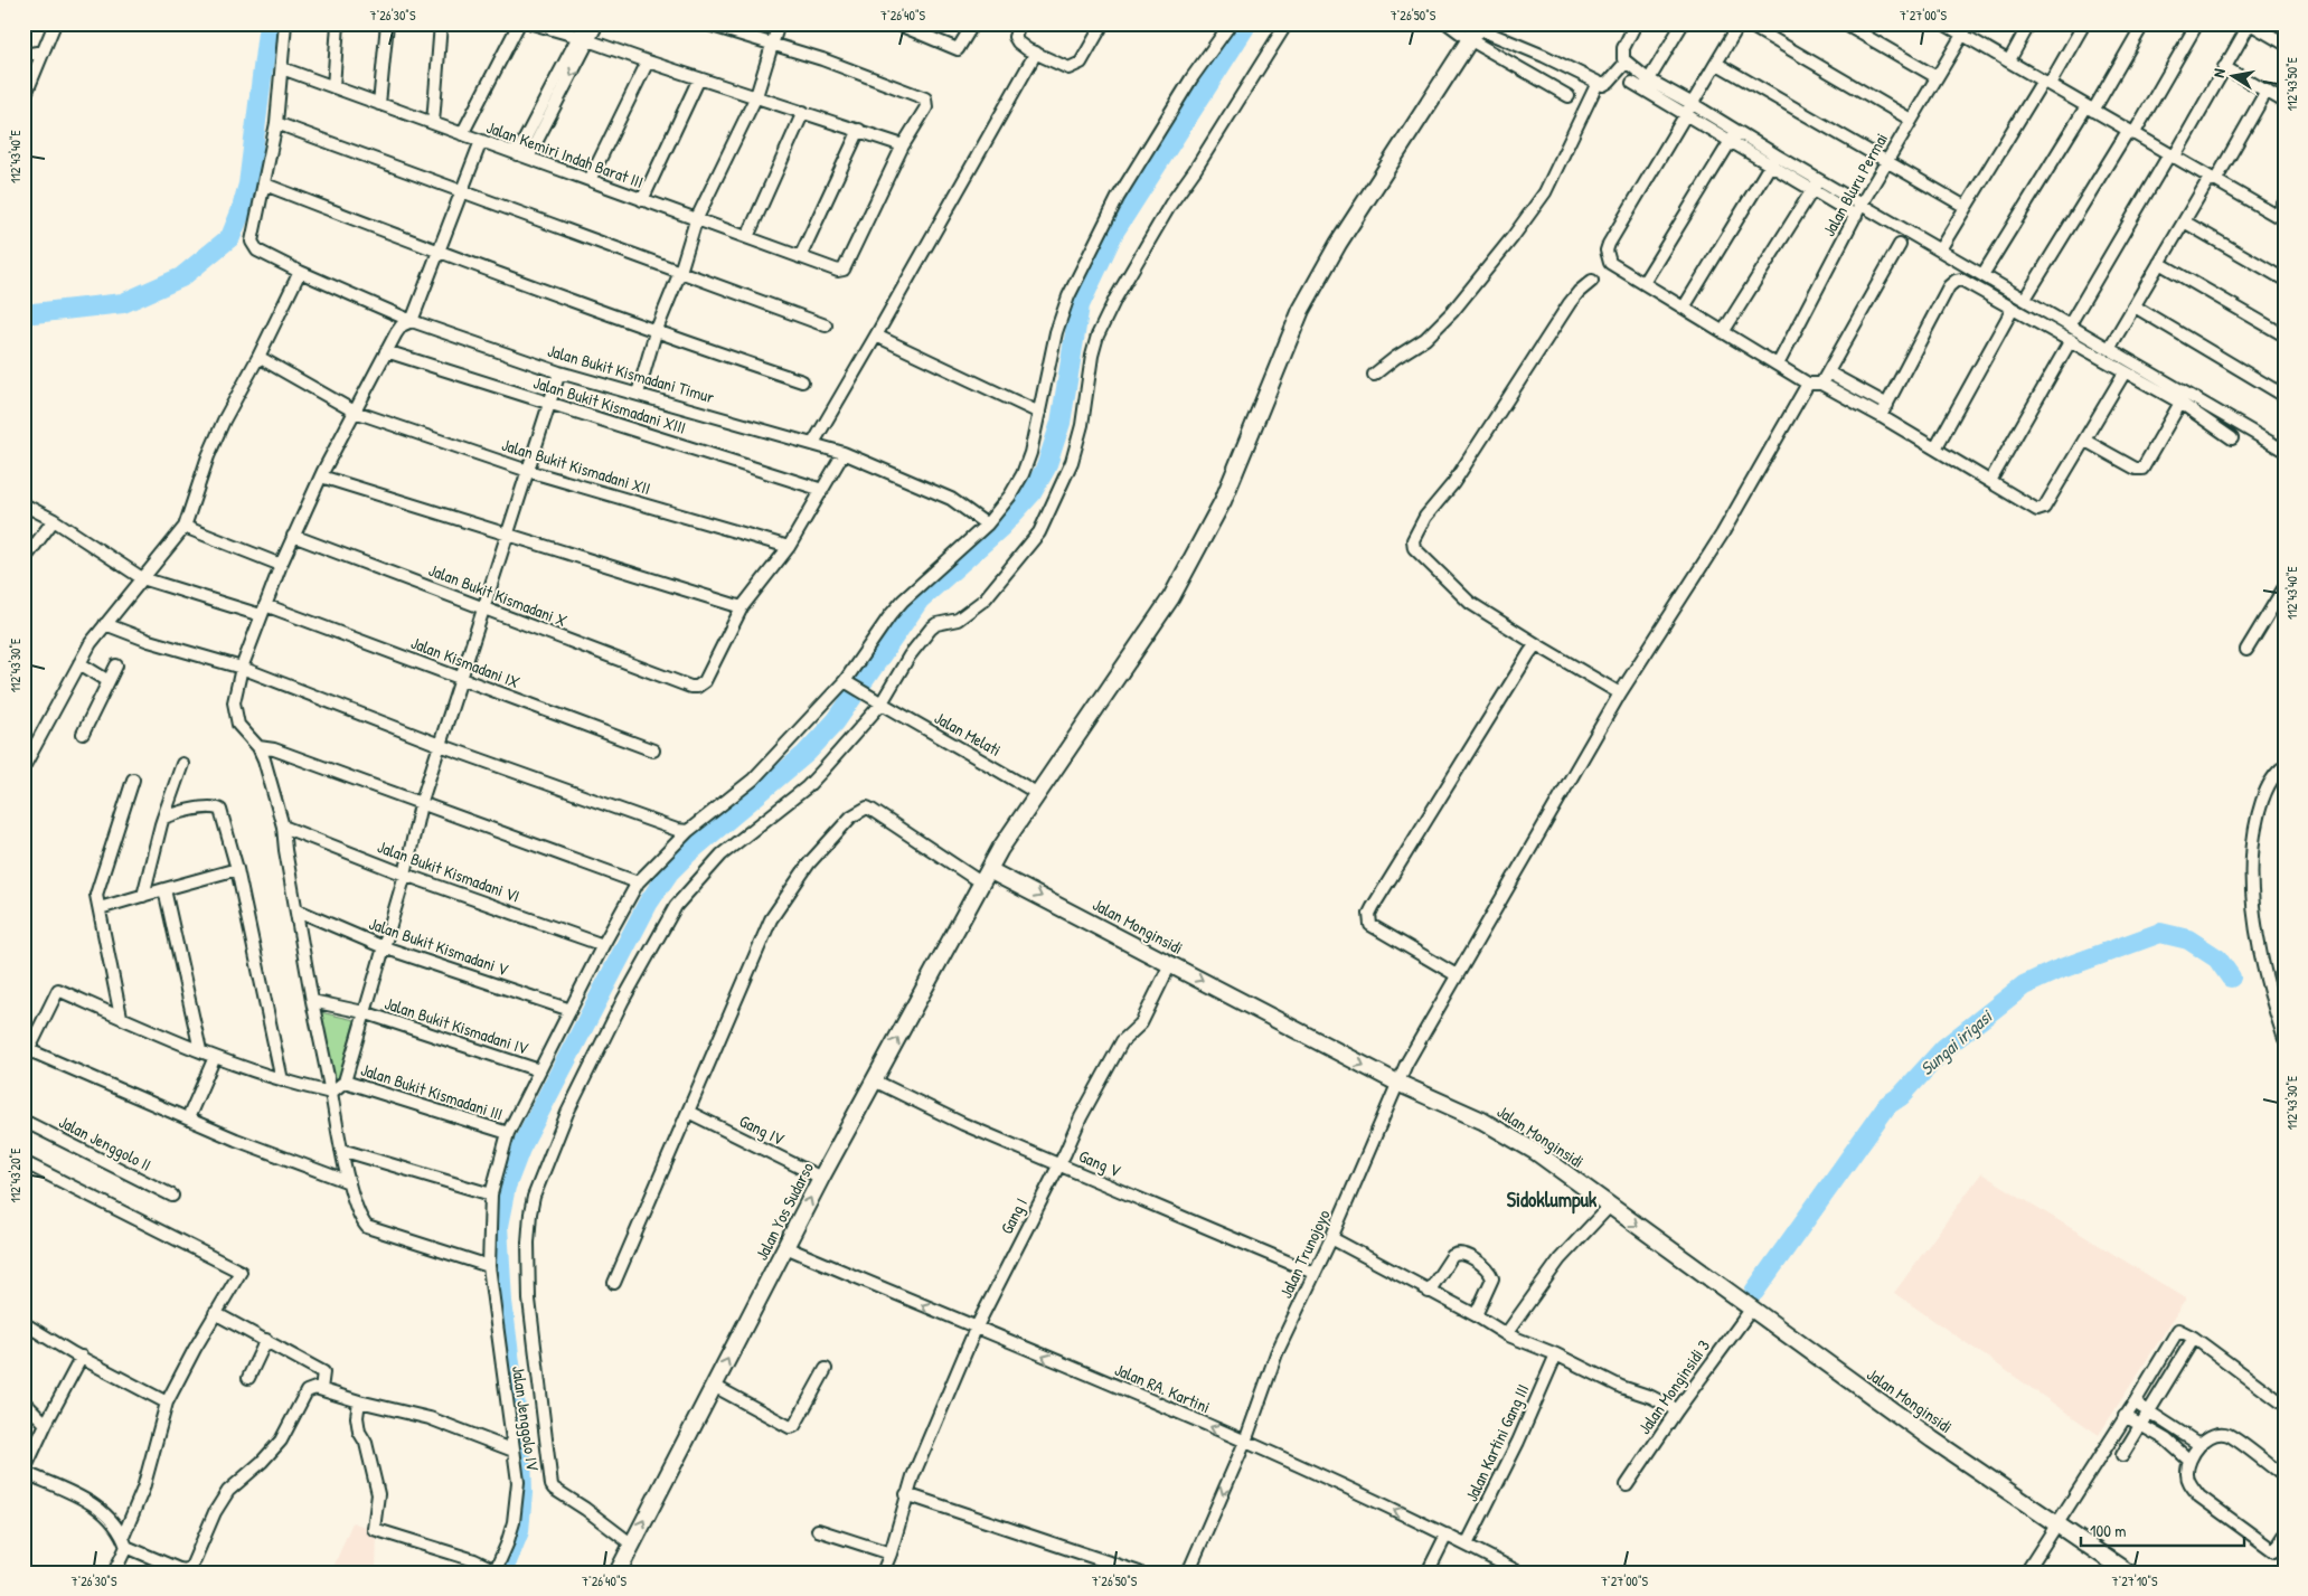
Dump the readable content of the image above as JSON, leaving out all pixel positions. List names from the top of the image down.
{
  "streets": {
    "main road": ["Jalan Monginsidi", "Jalan Yos Sudarso"],
    "street": [
      "Jalan Kemiri Indah Barat III",
      "Jalan Bluru Permai",
      "Jalan Bukit Kismadani Timur",
      "Jalan Bukit Kismadani XIII",
      "Jalan Bukit Kismadani XII",
      "Jalan Bukit Kismadani X",
      "Jalan Kismadani IX",
      "Jalan Melati",
      "Jalan Bukit Kismadani VI",
      "Jalan Bukit Kismadani V",
      "Jalan Bukit Kismadani IV",
      "Jalan Bukit Kismadani III",
      "Gang IV",
      "Jalan Jenggolo II",
      "Gang V",
      "Gang I",
      "Jalan Trunojoyo",
      "Jalan Monginsidi 3",
      "Jalan RA. Kartini",
      "Jalan Jenggolo IV",
      "Jalan Kartini Gang III"
    ]
  },
  "crossings": [
    ["Jalan Bukit Kismadani Timur", "Jalan Jenggolo IV"],
    ["Jalan Melati", "Jalan Yos Sudarso"],
    ["Jalan Melati", "Jalan Jenggolo IV"],
    ["Jalan Bukit Kismadani VI", "Jalan Jenggolo IV"],
    ["Jalan Monginsidi", "Jalan Yos Sudarso"],
    ["Jalan Monginsidi", "Gang I"],
    ["Jalan Monginsidi", "Jalan Trunojoyo"],
    ["Jalan Monginsidi", "Jalan Monginsidi 3"],
    ["Jalan Bukit Kismadani V", "Jalan Jenggolo IV"],
    ["Jalan Bukit Kismadani IV", "Jalan Jenggolo IV"],
    ["Jalan Bukit Kismadani III", "Jalan Jenggolo IV"],
    ["Gang IV", "Jalan Yos Sudarso"],
    ["Gang V", "Jalan Yos Sudarso"],
    ["Gang V", "Gang I"],
    ["Gang V", "Jalan Trunojoyo"],
    ["Jalan Yos Sudarso", "Jalan RA. Kartini"],
    ["Gang I", "Jalan RA. Kartini"],
    ["Jalan Trunojoyo", "Jalan RA. Kartini"],
    ["Jalan RA. Kartini", "Jalan Kartini Gang III"]
  ],
  "one_way": ["Jalan Monginsidi", "Jalan Yos Sudarso", "Jalan RA. Kartini"],
  "districts": ["Sidoklumpuk"],
  "water": ["Sungai irigasi"],
  "scale_bar": "100 m",
  "north": "left",
  "coordinates": [
    "7°26'30\"S",
    "7°26'40\"S",
    "7°26'50\"S",
    "7°27'00\"S",
    "112°43'50\"E",
    "112°43'40\"E",
    "112°43'30\"E",
    "112°43'20\"E",
    "7°27'10\"S"
  ]
}
